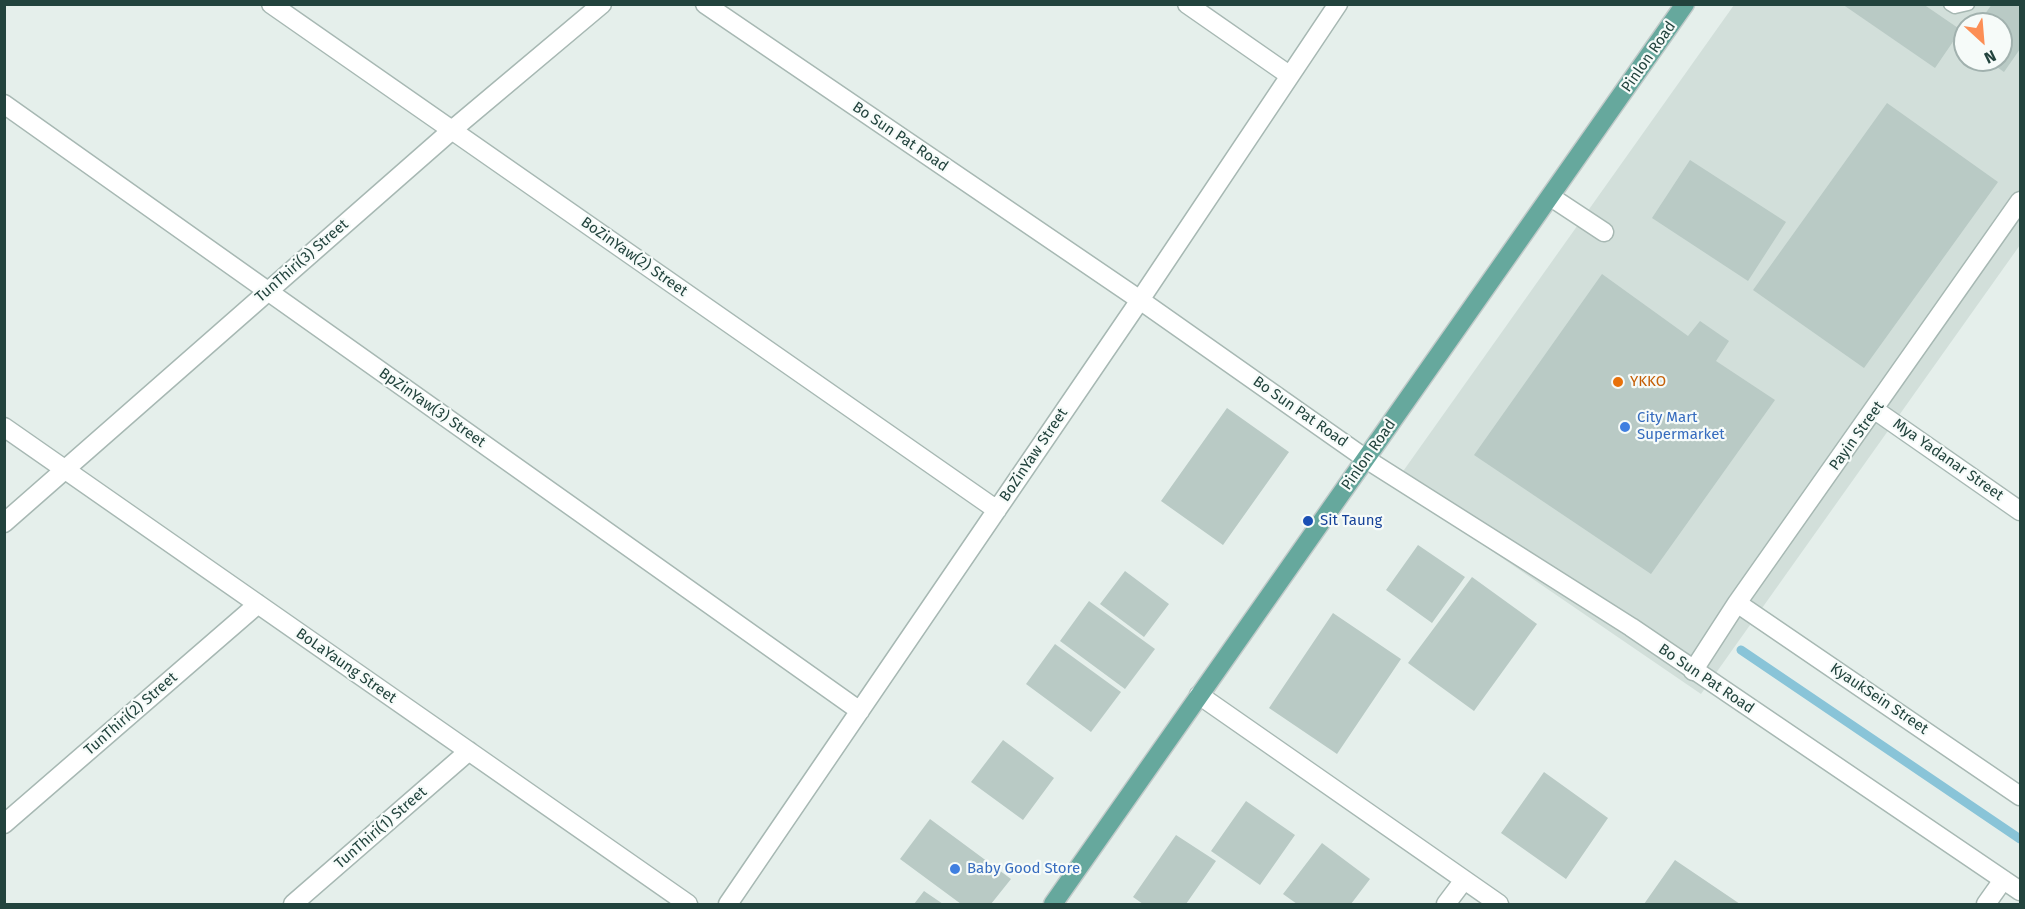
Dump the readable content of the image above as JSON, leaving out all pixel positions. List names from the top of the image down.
{
  "streets": {
    "main road": ["Pinlon Road"],
    "street": [
      "Bo Sun Pat Road",
      "BoZinYaw(2) Street",
      "TunThiri(3) Street",
      "BpZinYaw(3) Street",
      "Payin Street",
      "BoZinYaw Street",
      "Mya Yadanar Street",
      "BoLaYaung Street",
      "KyaukSein Street",
      "TunThiri(2) Street",
      "TunThiri(1) Street"
    ]
  },
  "crossings": [
    ["Pinlon Road", "Bo Sun Pat Road"],
    ["Bo Sun Pat Road", "Payin Street"],
    ["Bo Sun Pat Road", "BoZinYaw Street"],
    ["BoZinYaw(2) Street", "TunThiri(3) Street"],
    ["BoZinYaw(2) Street", "BoZinYaw Street"],
    ["TunThiri(3) Street", "BpZinYaw(3) Street"],
    ["TunThiri(3) Street", "BoLaYaung Street"],
    ["BpZinYaw(3) Street", "BoZinYaw Street"],
    ["Payin Street", "Mya Yadanar Street"],
    ["Payin Street", "KyaukSein Street"],
    ["BoLaYaung Street", "TunThiri(2) Street"],
    ["BoLaYaung Street", "TunThiri(1) Street"]
  ],
  "places": [
    "YKKO",
    "City Mart Supermarket",
    "Sit Taung",
    "Baby Good Store"
  ],
  "north": "bottom right"
}
